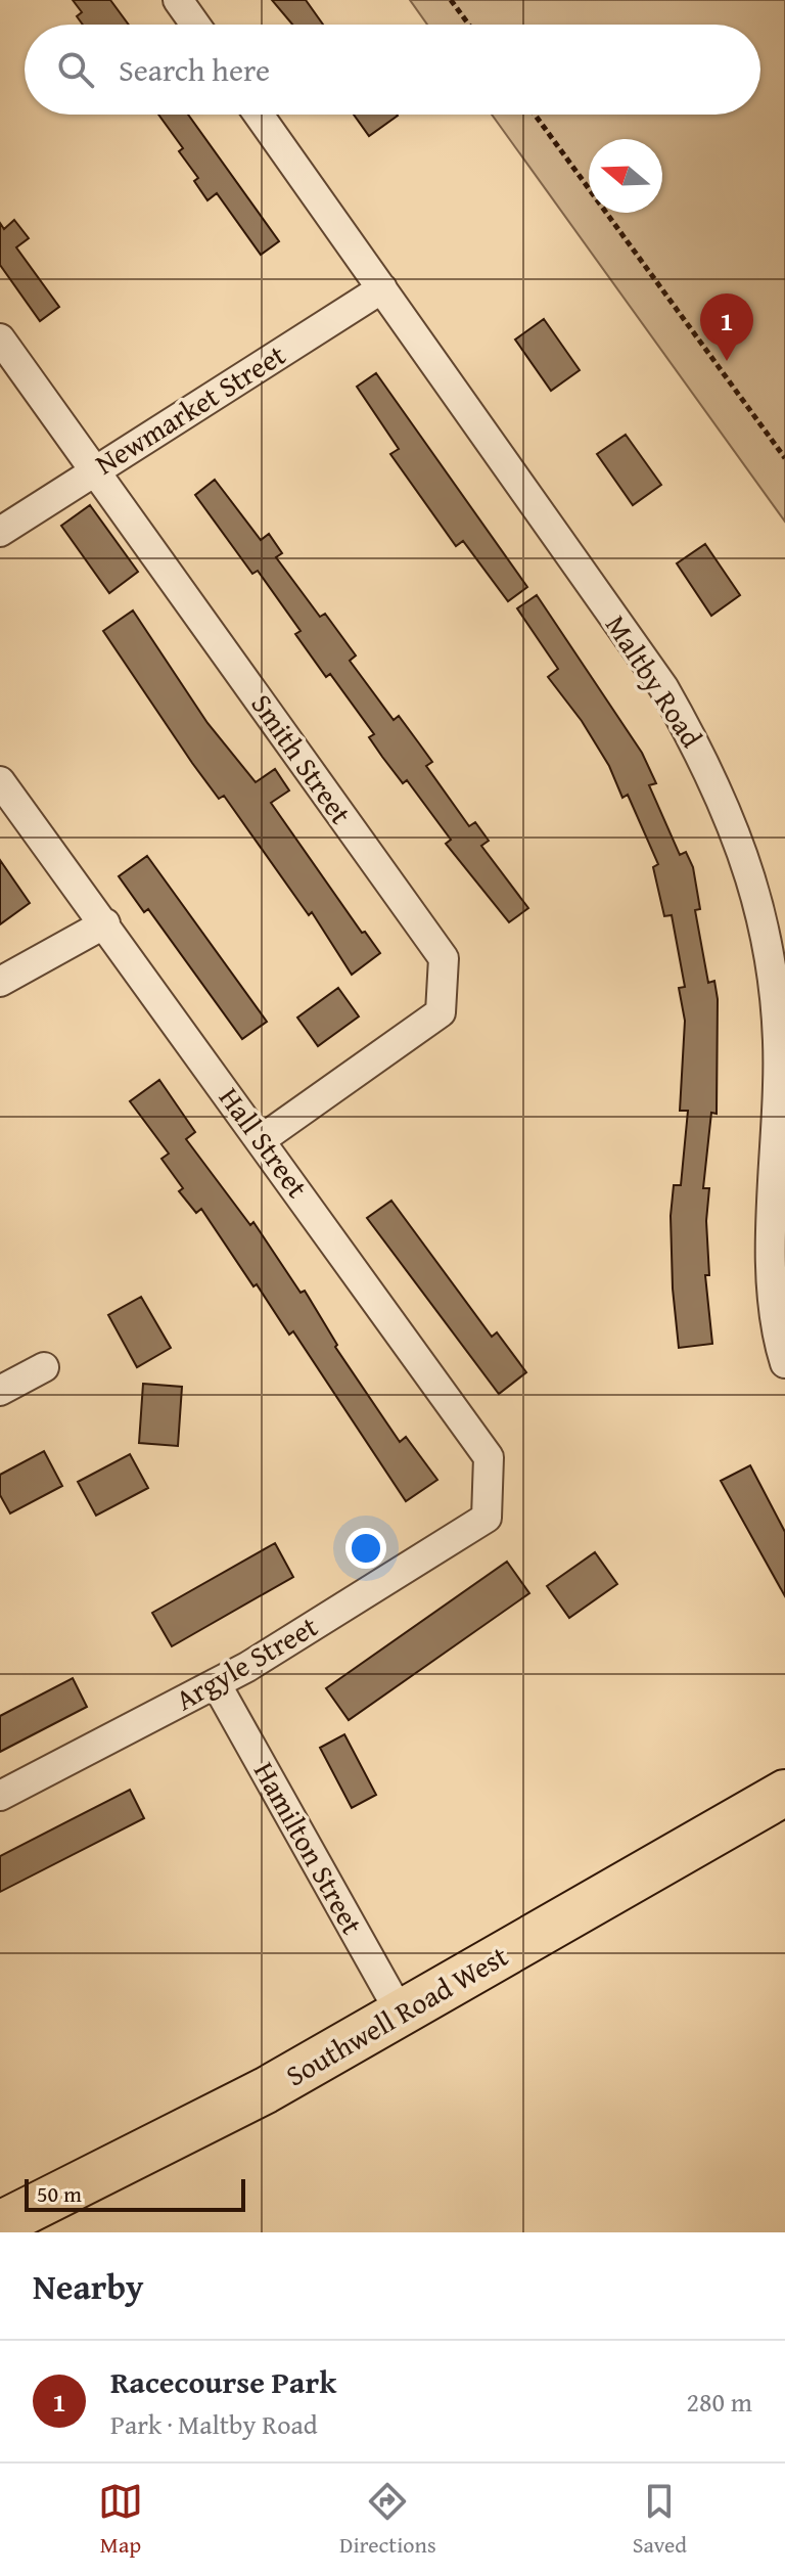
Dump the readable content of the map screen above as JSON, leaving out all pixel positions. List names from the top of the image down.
{
  "streets": {
    "main road": ["Southwell Road West"],
    "street": [
      "Newmarket Street",
      "Maltby Road",
      "Smith Street",
      "Hall Street",
      "Argyle Street",
      "Hamilton Street"
    ]
  },
  "crossings": [
    ["Newmarket Street", "Maltby Road"],
    ["Newmarket Street", "Smith Street"],
    ["Smith Street", "Hall Street"],
    ["Hall Street", "Argyle Street"],
    ["Argyle Street", "Hamilton Street"],
    ["Hamilton Street", "Southwell Road West"]
  ],
  "scale_bar": "50 m",
  "north": "left",
  "page": {
    "search": "Search here",
    "pins": "1",
    "scale": "50 m",
    "heading": "Nearby",
    "list": [
      {
        "mark": "1",
        "name": "Racecourse Park",
        "note": "Park · Maltby Road",
        "value": "280 m"
      }
    ],
    "nav": ["Map", "Directions", "Saved"]
  }
}
